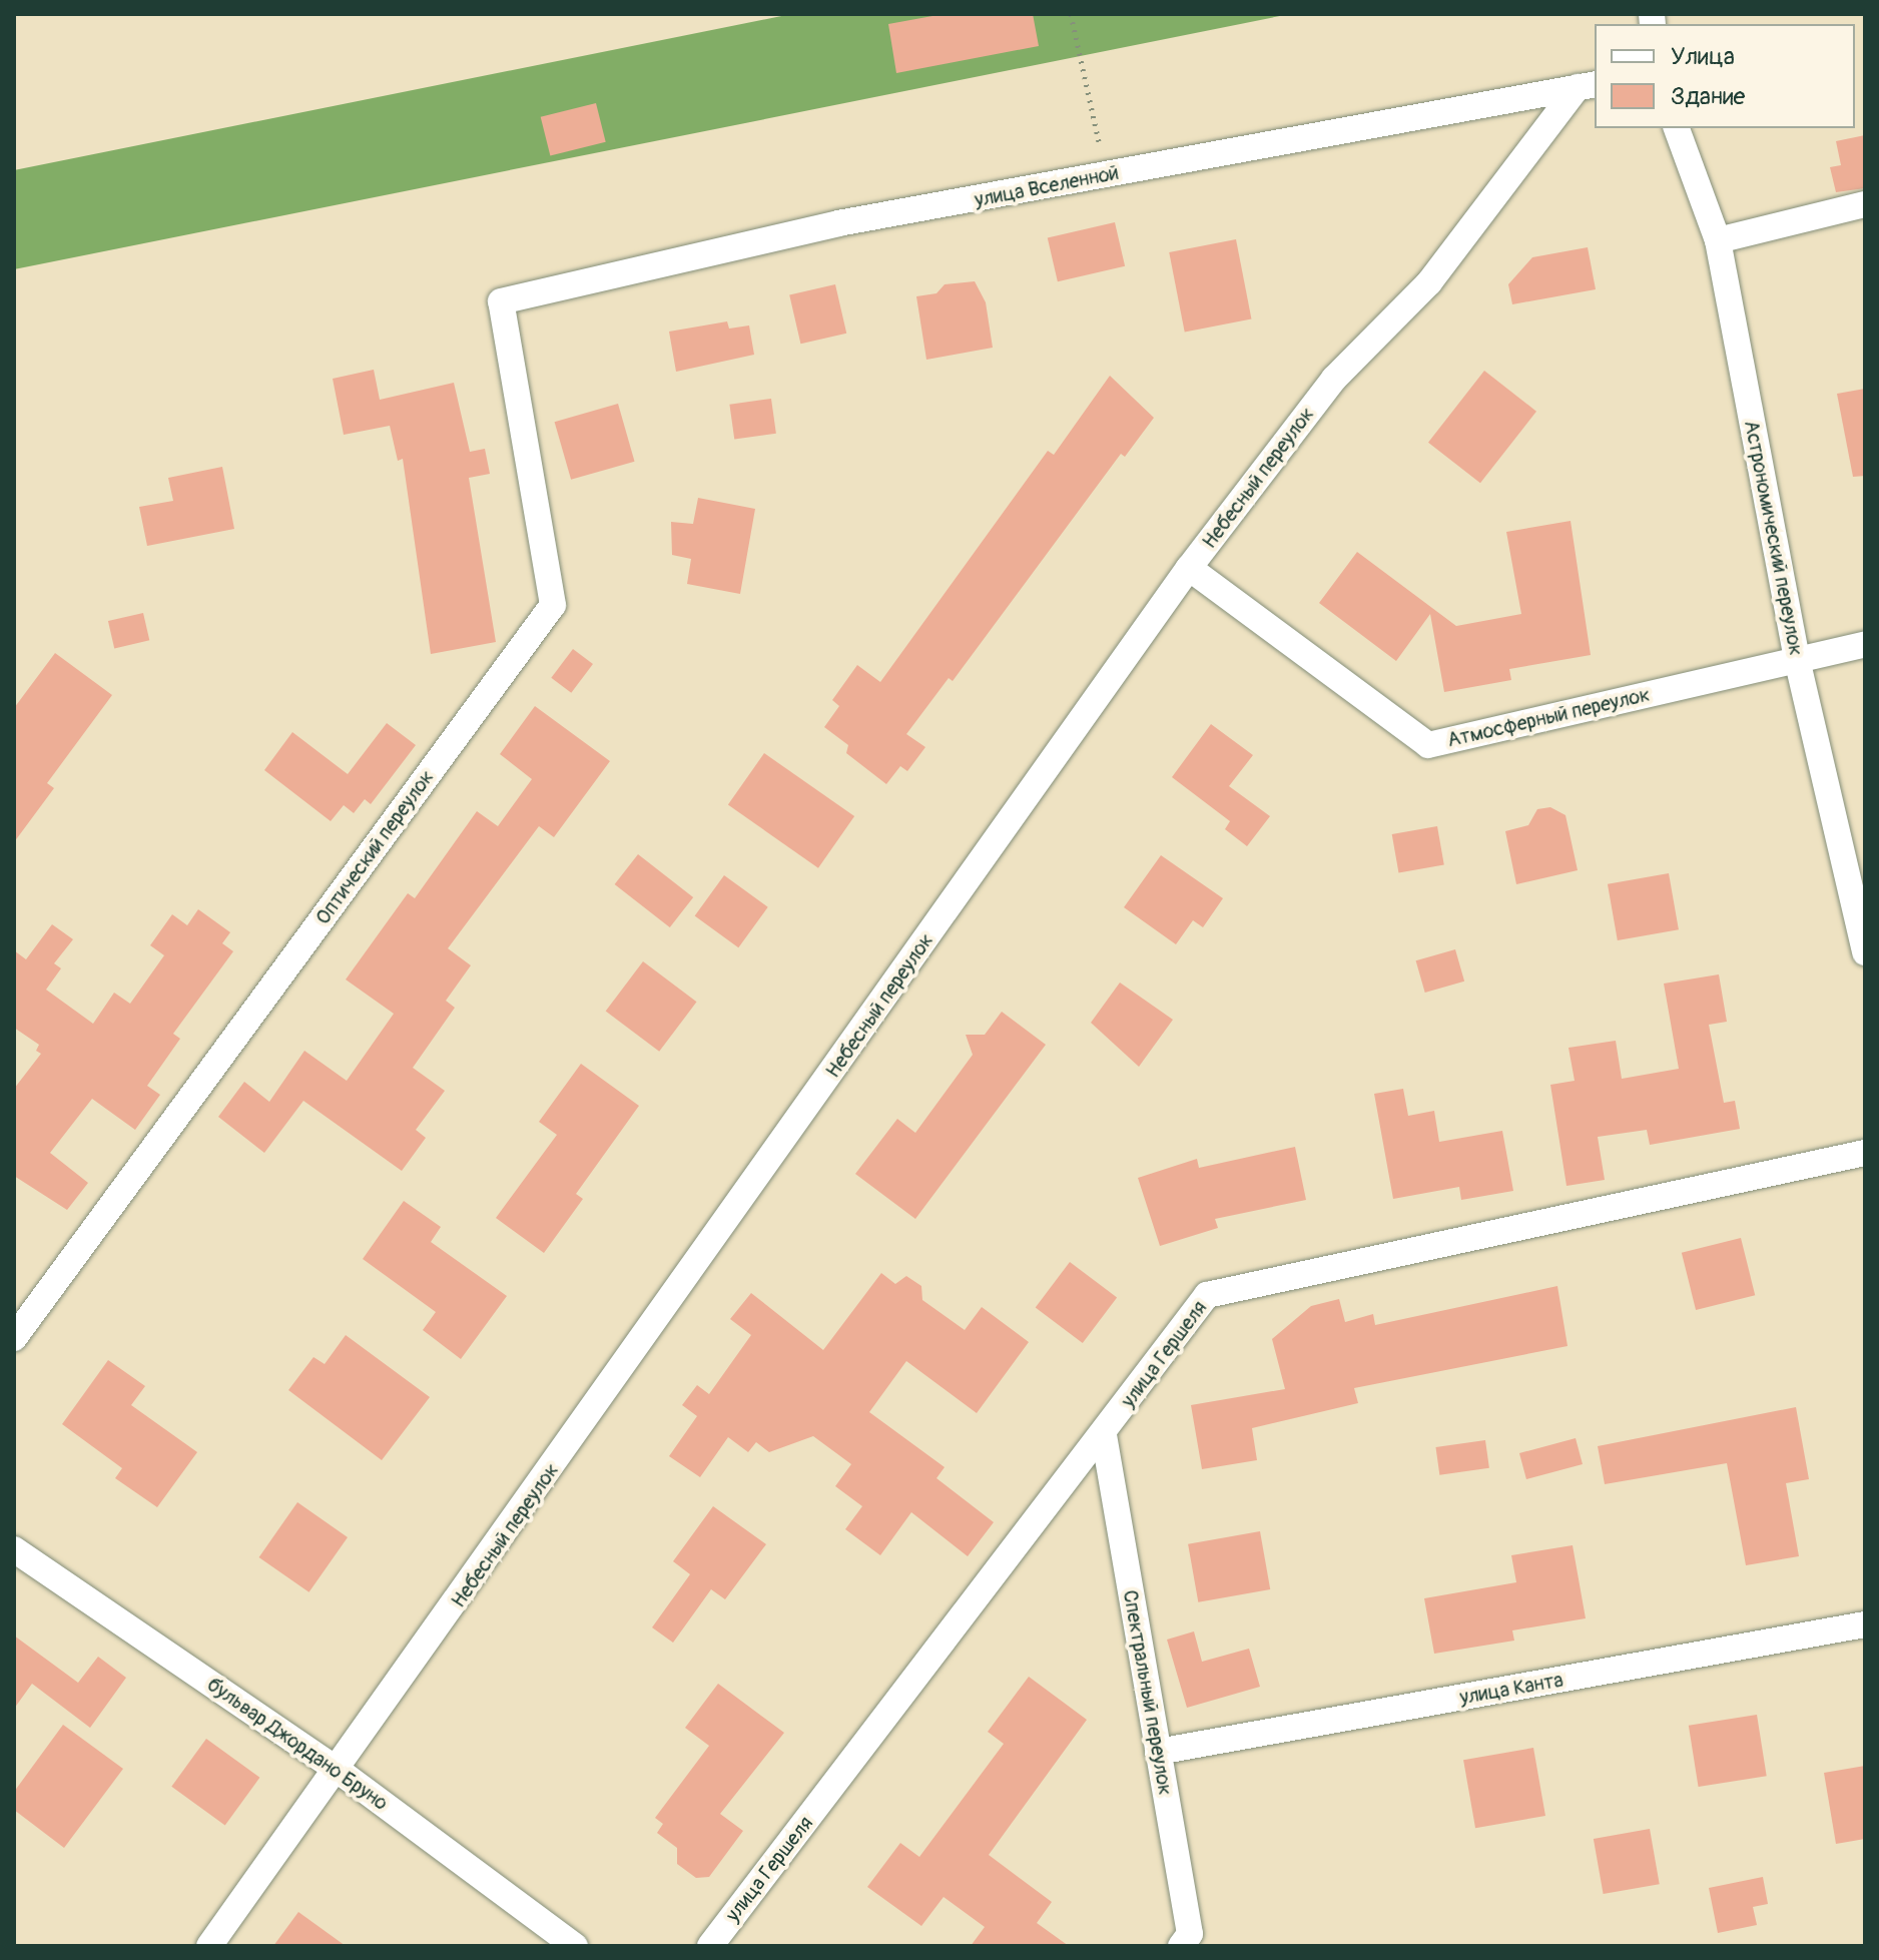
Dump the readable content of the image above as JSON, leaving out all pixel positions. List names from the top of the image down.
{
  "streets": {
    "street": [
      "улица Вселенной",
      "Небесный переулок",
      "Астрономический переулок",
      "Атмосферный переулок",
      "Оптический переулок",
      "улица Гершеля",
      "улица Канта",
      "Спектральный переулок",
      "бульвар Джордано Бруно"
    ]
  },
  "crossings": [
    ["улица Вселенной", "Небесный переулок"],
    ["улица Вселенной", "Оптический переулок"],
    ["Небесный переулок", "Атмосферный переулок"],
    ["Небесный переулок", "бульвар Джордано Бруно"],
    ["Астрономический переулок", "Атмосферный переулок"],
    ["улица Гершеля", "Спектральный переулок"],
    ["улица Канта", "Спектральный переулок"]
  ],
  "legend": ["Улица", "Здание"]
}
